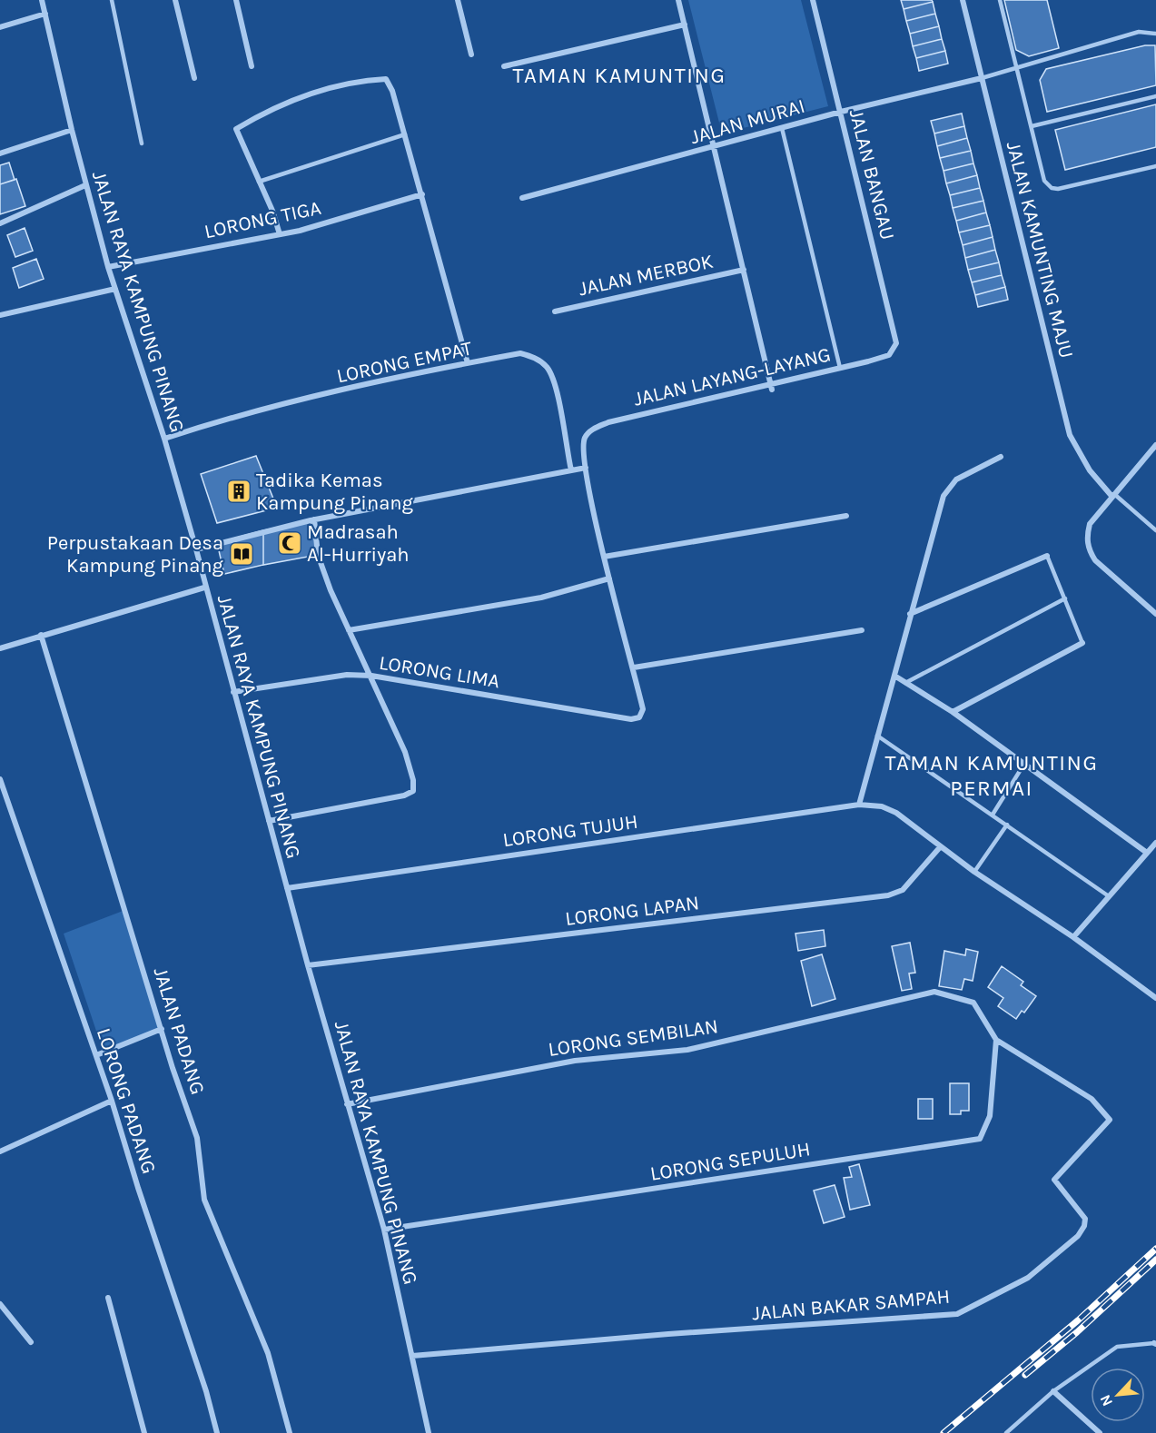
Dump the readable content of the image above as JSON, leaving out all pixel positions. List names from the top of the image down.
{
  "streets": {
    "street": [
      "JALAN MURAI",
      "JALAN BANGAU",
      "LORONG TIGA",
      "JALAN KAMUNTING MAJU",
      "JALAN MERBOK",
      "JALAN RAYA KAMPUNG PINANG",
      "LORONG EMPAT",
      "JALAN LAYANG-LAYANG",
      "LORONG LIMA",
      "LORONG TUJUH",
      "LORONG LAPAN",
      "JALAN PADANG",
      "LORONG SEMBILAN",
      "LORONG PADANG",
      "LORONG SEPULUH",
      "JALAN BAKAR SAMPAH"
    ]
  },
  "crossings": [
    ["JALAN MURAI", "JALAN BANGAU"],
    ["JALAN MURAI", "JALAN KAMUNTING MAJU"],
    ["JALAN BANGAU", "JALAN LAYANG-LAYANG"],
    ["LORONG TIGA", "JALAN RAYA KAMPUNG PINANG"],
    ["JALAN RAYA KAMPUNG PINANG", "LORONG EMPAT"],
    ["JALAN RAYA KAMPUNG PINANG", "LORONG LIMA"],
    ["JALAN RAYA KAMPUNG PINANG", "LORONG TUJUH"],
    ["JALAN RAYA KAMPUNG PINANG", "LORONG LAPAN"],
    ["JALAN RAYA KAMPUNG PINANG", "LORONG SEMBILAN"],
    ["JALAN RAYA KAMPUNG PINANG", "LORONG SEPULUH"],
    ["JALAN RAYA KAMPUNG PINANG", "JALAN BAKAR SAMPAH"],
    ["LORONG TUJUH", "LORONG LAPAN"],
    ["LORONG SEMBILAN", "LORONG SEPULUH"],
    ["LORONG SEMBILAN", "JALAN BAKAR SAMPAH"],
    ["LORONG SEPULUH", "JALAN BAKAR SAMPAH"]
  ],
  "districts": ["TAMAN KAMUNTING", "TAMAN KAMUNTING PERMAI"],
  "places": {
    "building": ["Tadika Kemas Kampung Pinang"],
    "mosque": ["Madrasah Al-Hurriyah"],
    "library": ["Perpustakaan Desa Kampung Pinang"]
  },
  "north": "bottom left"
}
